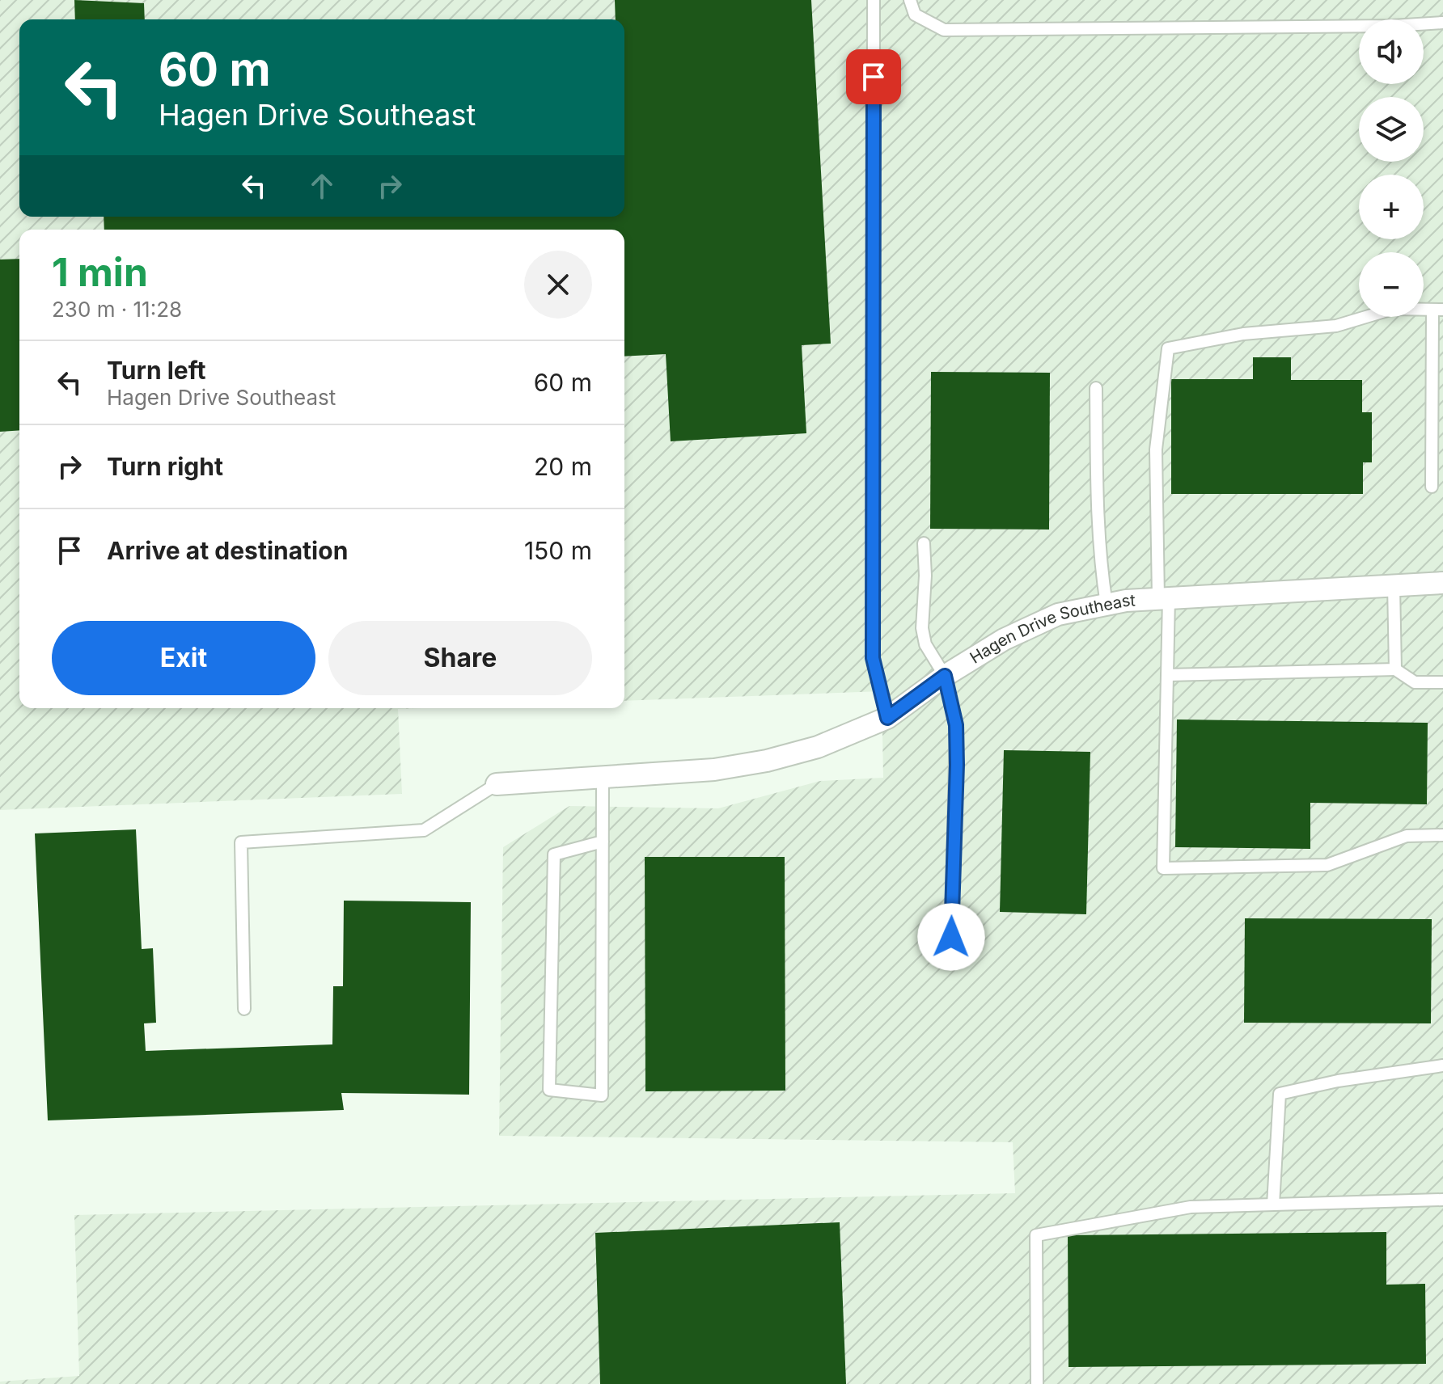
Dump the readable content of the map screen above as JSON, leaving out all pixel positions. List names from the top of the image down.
{
  "streets": {
    "street": ["Hagen Drive Southeast"]
  },
  "page": {
    "map_buttons": ["+", "−"],
    "turn": ["60 m", "Hagen Drive Southeast"],
    "heading": ["1 min", "230 m · 11:28"],
    "list": [
      {
        "name": "Turn left",
        "note": "Hagen Drive Southeast",
        "value": "60 m"
      },
      {
        "name": "Turn right",
        "value": "20 m"
      },
      {
        "name": "Arrive at destination",
        "value": "150 m"
      }
    ],
    "buttons": ["Exit", "Share"]
  }
}
